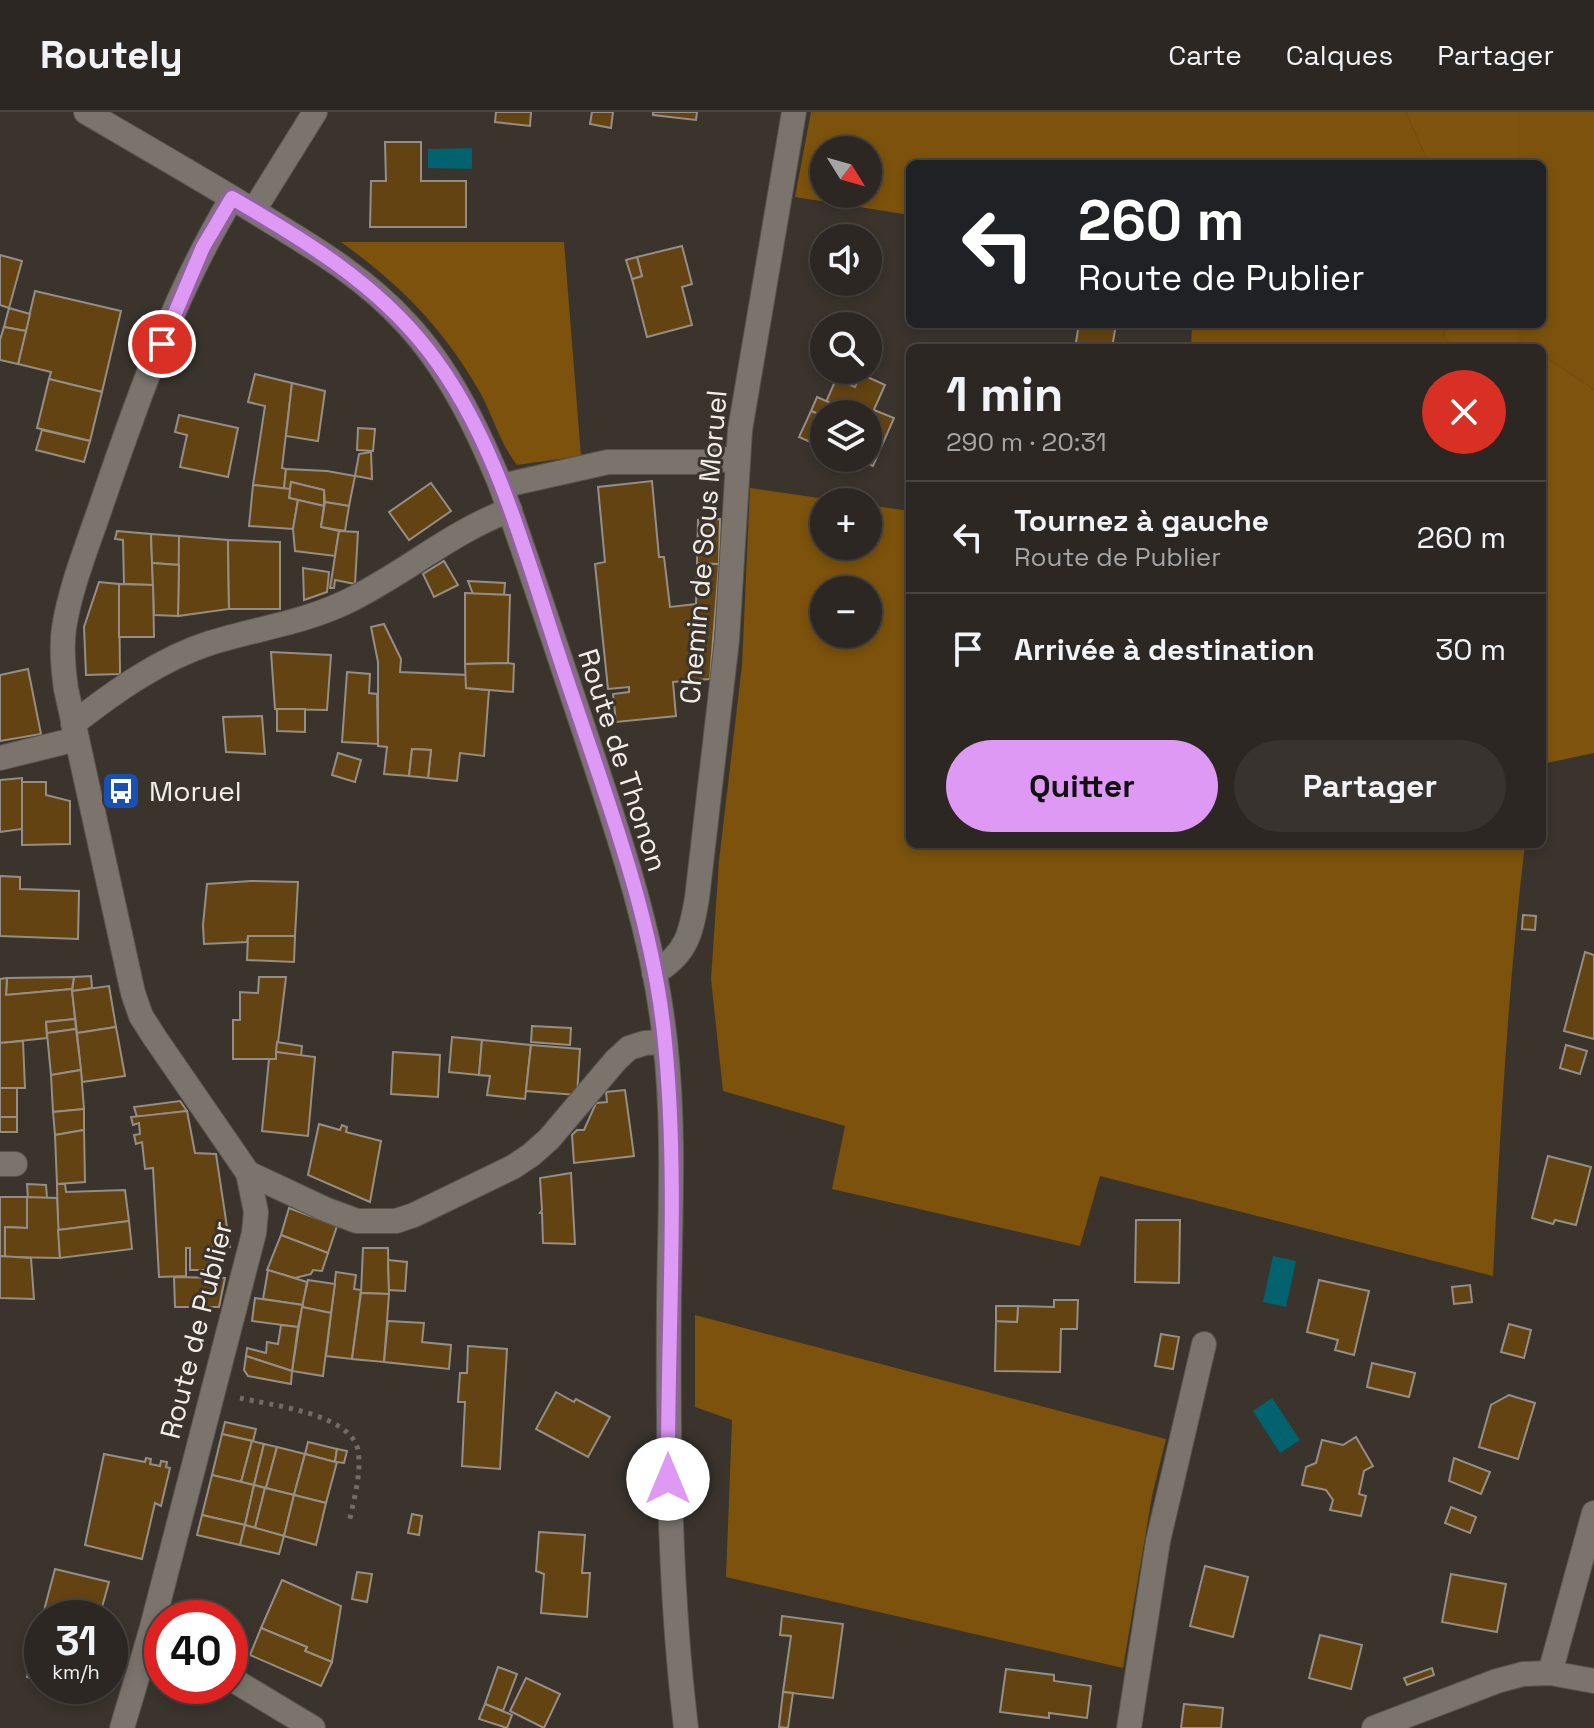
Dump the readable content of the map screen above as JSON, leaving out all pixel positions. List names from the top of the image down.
{
  "streets": {
    "street": ["Chemin de Sous Moruel", "Route de Thonon", "Route de Publier"]
  },
  "crossings": [
    ["Chemin de Sous Moruel", "Route de Thonon"],
    ["Route de Thonon", "Route de Publier"]
  ],
  "places": {
    "bus stop": ["Moruel"]
  },
  "north": "bottom right",
  "page": {
    "header": "Routely",
    "nav": ["Carte", "Calques", "Partager"],
    "map_buttons": ["+", "−"],
    "turn": ["260 m", "Route de Publier"],
    "heading": ["1 min", "290 m · 20:31"],
    "list": [
      {
        "name": "Tournez à gauche",
        "note": "Route de Publier",
        "value": "260 m"
      },
      {
        "name": "Arrivée à destination",
        "value": "30 m"
      }
    ],
    "buttons": ["Quitter", "Partager"],
    "speed": "31 km/h",
    "limit": "40"
  }
}
